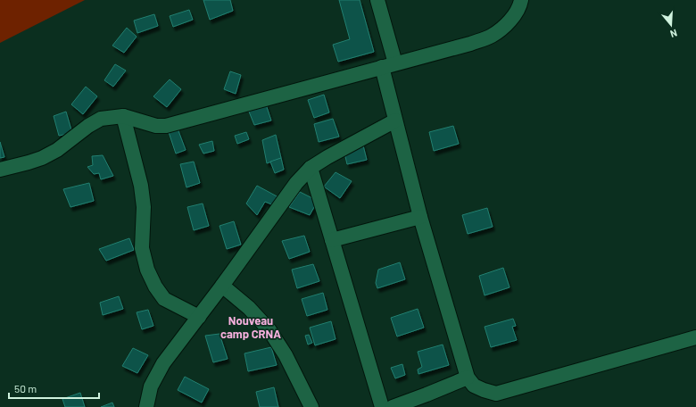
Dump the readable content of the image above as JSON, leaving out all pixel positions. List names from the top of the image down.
{
  "districts": ["Nouveau camp CRNA"],
  "scale_bar": "50 m",
  "north": "bottom"
}
